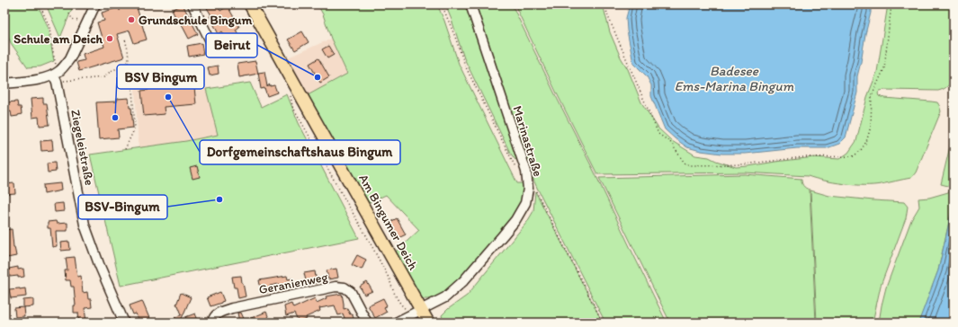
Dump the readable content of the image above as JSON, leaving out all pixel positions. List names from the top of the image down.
{
  "streets": {
    "main road": ["Am Bingumer Deich"],
    "street": ["Marinastraße", "Ziegeleistraße", "Geranienweg"]
  },
  "crossings": [
    ["Marinastraße", "Am Bingumer Deich"]
  ],
  "water": ["Badesee Ems-Marina Bingum"],
  "places": [
    "Grundschule Bingum",
    "Schule am Deich",
    "Beirut",
    "Dorfgemeinschaftshaus Bingum",
    "BSV Bingum",
    "BSV-Bingum"
  ]
}
